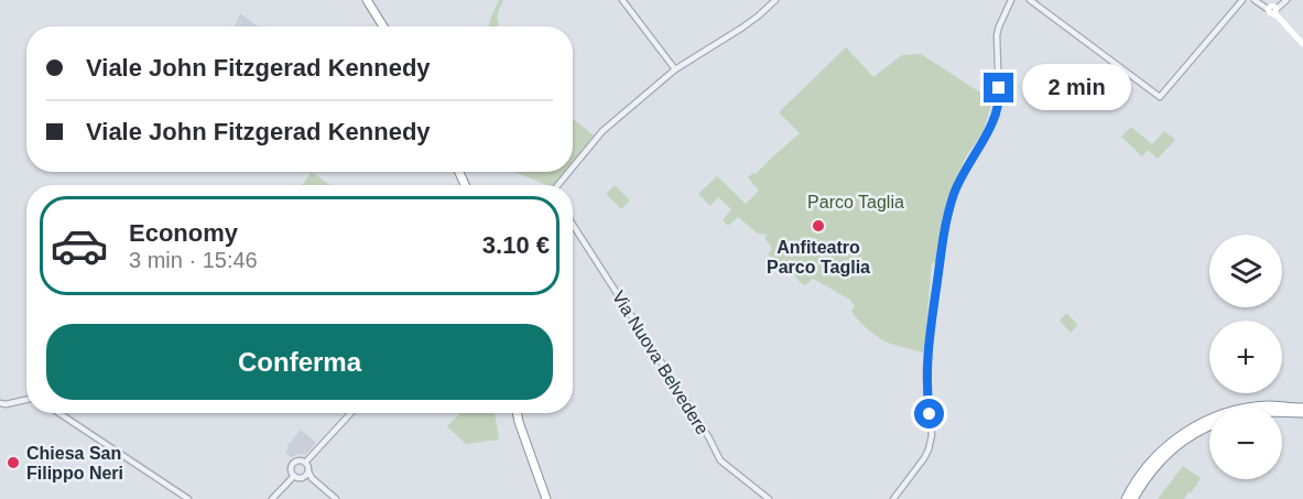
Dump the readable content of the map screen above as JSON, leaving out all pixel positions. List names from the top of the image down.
{
  "streets": {
    "street": ["Via Nuova Belvedere"]
  },
  "parks": ["Parco Taglia"],
  "places": ["Anfiteatro Parco Taglia", "Chiesa San Filippo Neri"],
  "page": {
    "banner": ["Viale John Fitzgerad Kennedy", "Viale John Fitzgerad Kennedy"],
    "bubble": "2 min",
    "list": [
      {
        "name": "Economy",
        "note": "3 min · 15:46",
        "value": "3.10 €"
      }
    ],
    "map_buttons": ["+", "−"],
    "buttons": "Conferma"
  }
}
